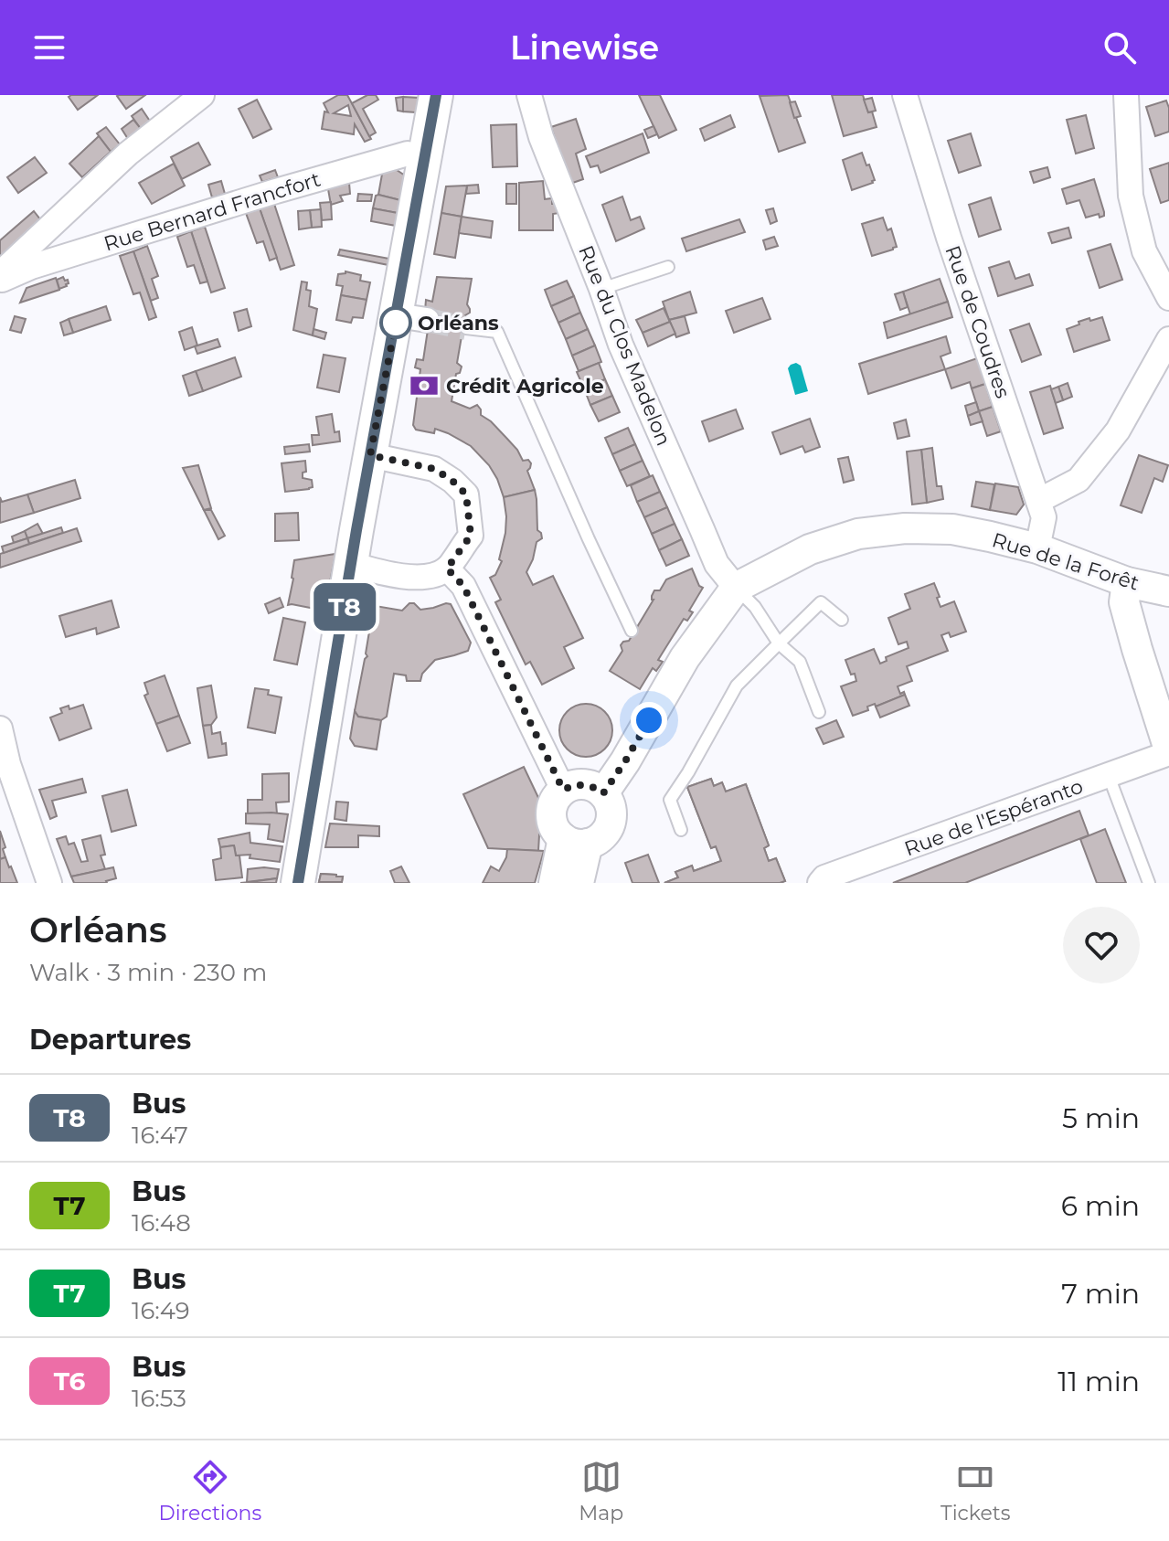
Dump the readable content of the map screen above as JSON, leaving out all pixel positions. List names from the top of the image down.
{
  "streets": {
    "street": [
      "Rue Bernard Francfort",
      "Rue de Coudres",
      "Rue du Clos Madelon",
      "Rue de la Forêt",
      "Rue de l'Espéranto"
    ]
  },
  "crossings": [
    ["Rue de Coudres", "Rue de la Forêt"],
    ["Rue du Clos Madelon", "Rue de la Forêt"]
  ],
  "places": {
    "other": ["Orléans"],
    "bank": ["Crédit Agricole"]
  },
  "lines": ["bus line T8"],
  "page": {
    "header": "Linewise",
    "on_map": "T8",
    "heading": [
      ["Orléans", "Walk · 3 min · 230 m"],
      "Departures"
    ],
    "list": [
      {
        "mark": "T8",
        "name": "Bus",
        "note": "16:47",
        "value": "5 min"
      },
      {
        "mark": "T7",
        "name": "Bus",
        "note": "16:48",
        "value": "6 min"
      },
      {
        "mark": "T7",
        "name": "Bus",
        "note": "16:49",
        "value": "7 min"
      },
      {
        "mark": "T6",
        "name": "Bus",
        "note": "16:53",
        "value": "11 min"
      }
    ],
    "tabs": ["Directions", "Map", "Tickets"]
  }
}
